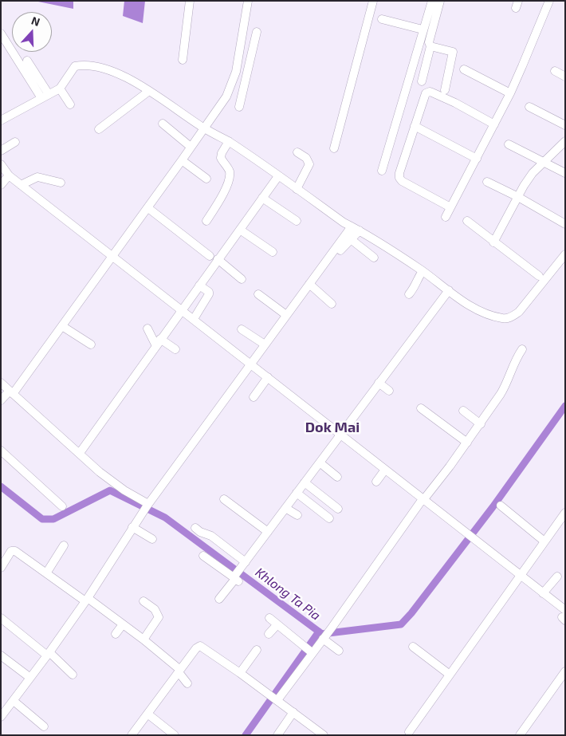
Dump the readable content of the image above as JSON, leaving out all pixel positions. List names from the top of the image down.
{
  "districts": ["Dok Mai"],
  "water": ["Khlong Ta Pia"],
  "north": "top"
}
